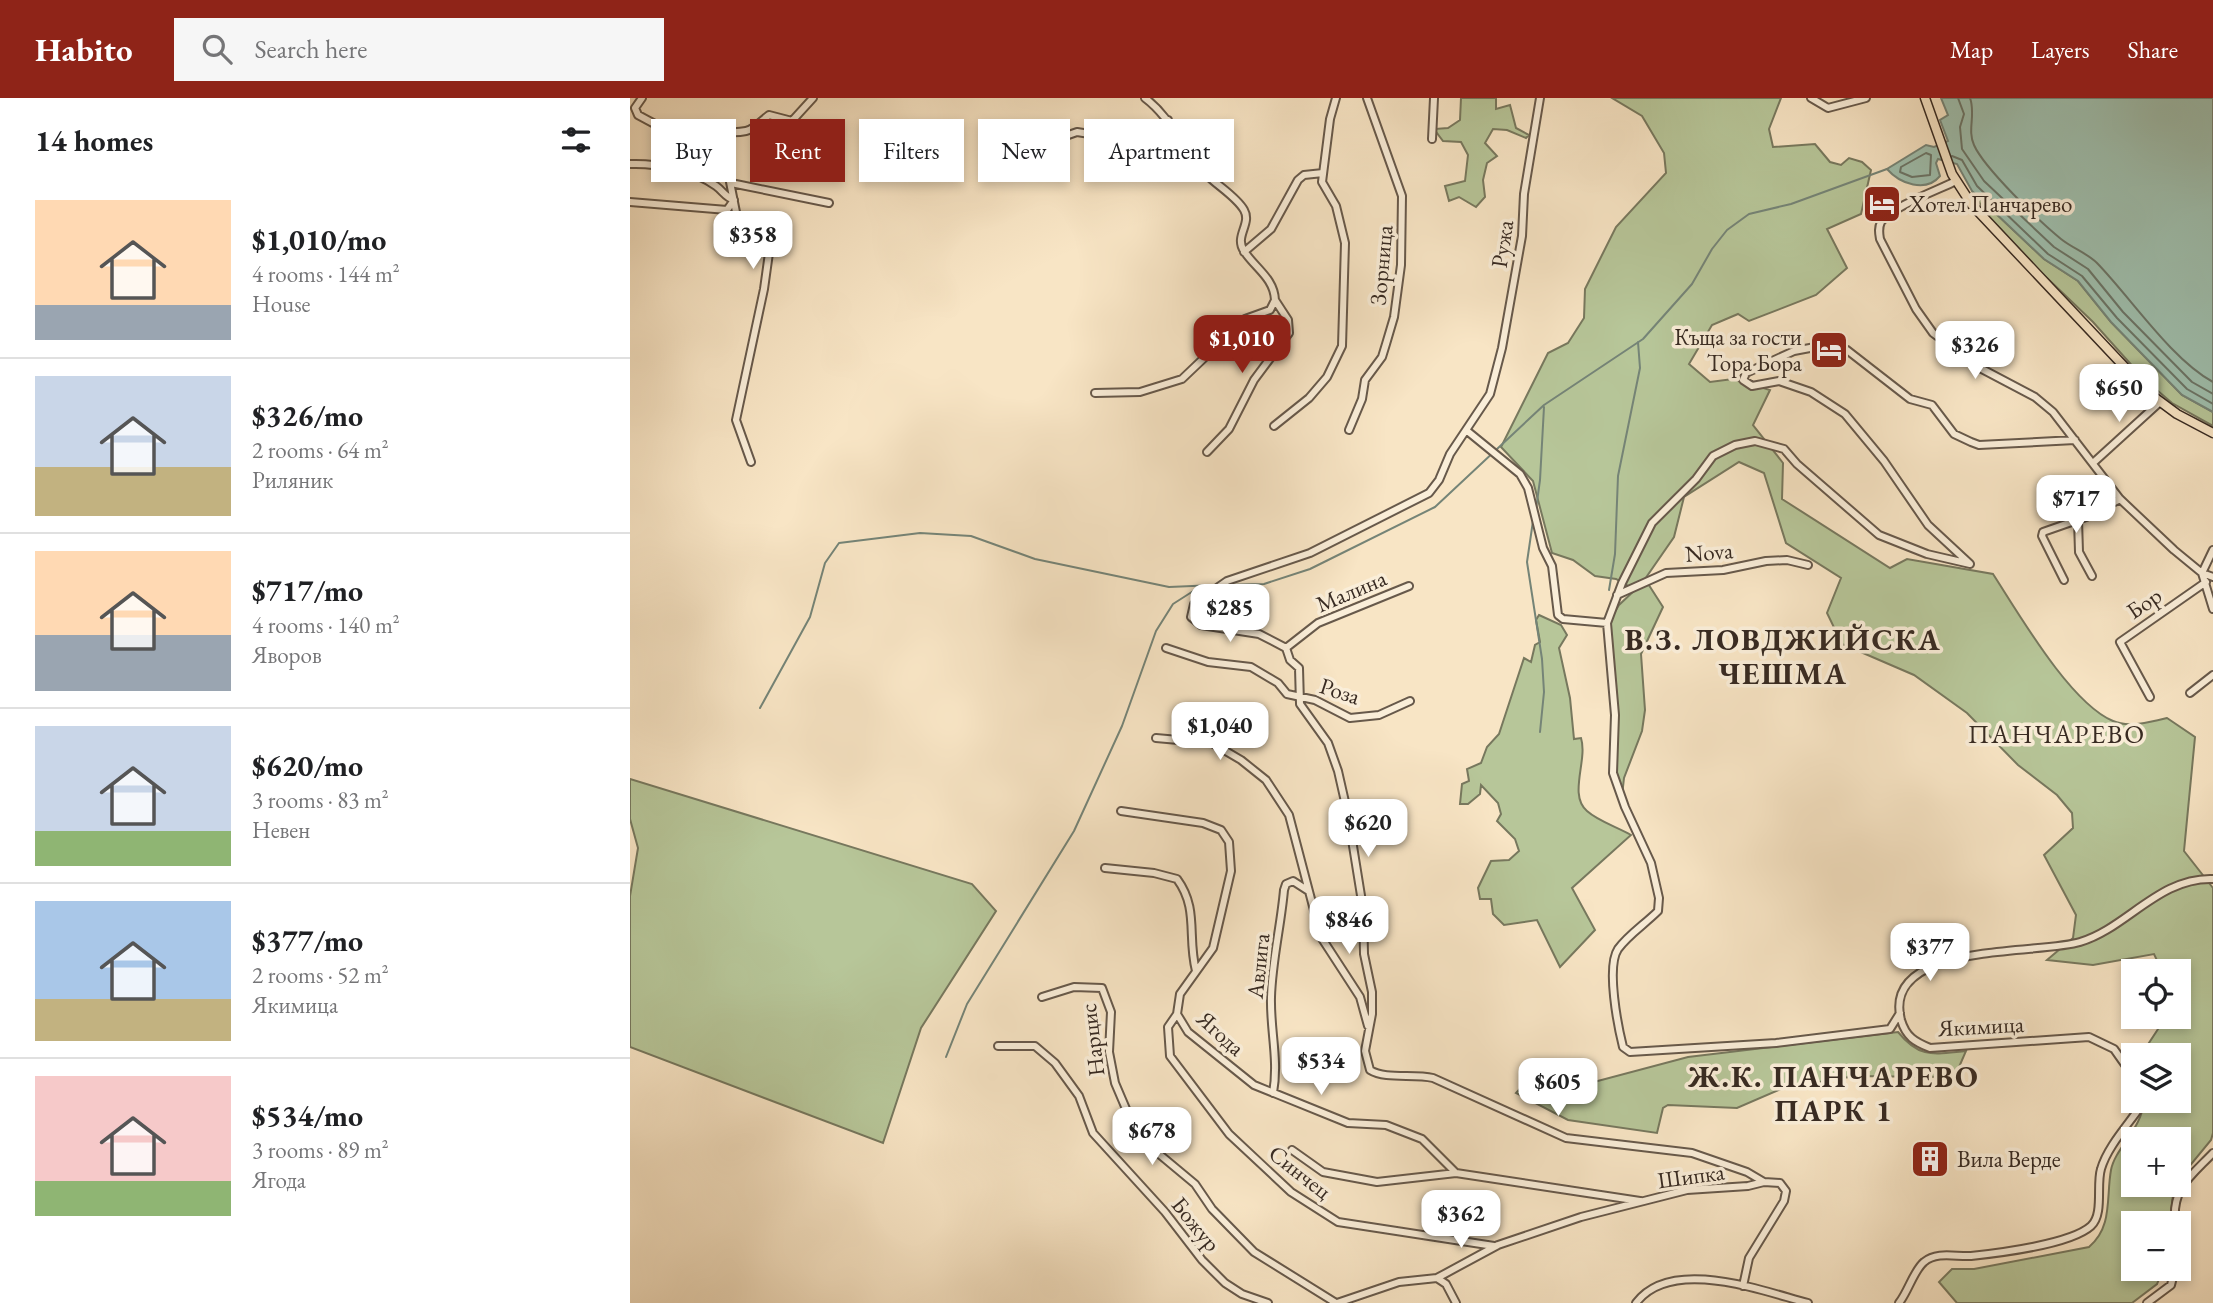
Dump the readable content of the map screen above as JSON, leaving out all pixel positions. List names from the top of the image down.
{
  "streets": {
    "street": [
      "Ружа",
      "Зорница",
      "Nova",
      "Малина",
      "Бор",
      "Роза",
      "Авлига",
      "Якимица",
      "Ягода",
      "Нарцис",
      "Синчец",
      "Шипка",
      "Божур"
    ]
  },
  "crossings": [
    ["Ружа", "Малина"],
    ["Авлига", "Ягода"],
    ["Ягода", "Синчец"],
    ["Синчец", "Шипка"]
  ],
  "districts": ["В.З. ЛОВДЖИЙСКА ЧЕШМА", "ПАНЧАРЕВО", "Ж.К. ПАНЧАРЕВО ПАРК 1"],
  "places": {
    "hotel": ["Хотел Панчарево", "Къща за гости Тора Бора"],
    "building": ["Вила Верде"]
  },
  "page": {
    "header": "Habito",
    "search": "Search here",
    "nav": ["Map", "Layers", "Share"],
    "heading": "14 homes",
    "chip": [
      "Buy",
      "Rent",
      "Filters",
      "New",
      "Apartment"
    ],
    "list": [
      {
        "name": "$1,010/mo",
        "note": "4 rooms · 144 m² · House"
      },
      {
        "name": "$326/mo",
        "note": "2 rooms · 64 m² · Риляник"
      },
      {
        "name": "$717/mo",
        "note": "4 rooms · 140 m² · Яворов"
      },
      {
        "name": "$620/mo",
        "note": "3 rooms · 83 m² · Невен"
      },
      {
        "name": "$377/mo",
        "note": "2 rooms · 52 m² · Якимица"
      },
      {
        "name": "$534/mo",
        "note": "3 rooms · 89 m² · Ягода"
      }
    ],
    "price": [
      "$358",
      "$1,010",
      "$326",
      "$650",
      "$717",
      "$285",
      "$1,040",
      "$620",
      "$846",
      "$377",
      "$534",
      "$605",
      "$678",
      "$362"
    ],
    "map_buttons": ["+", "−"]
  }
}
